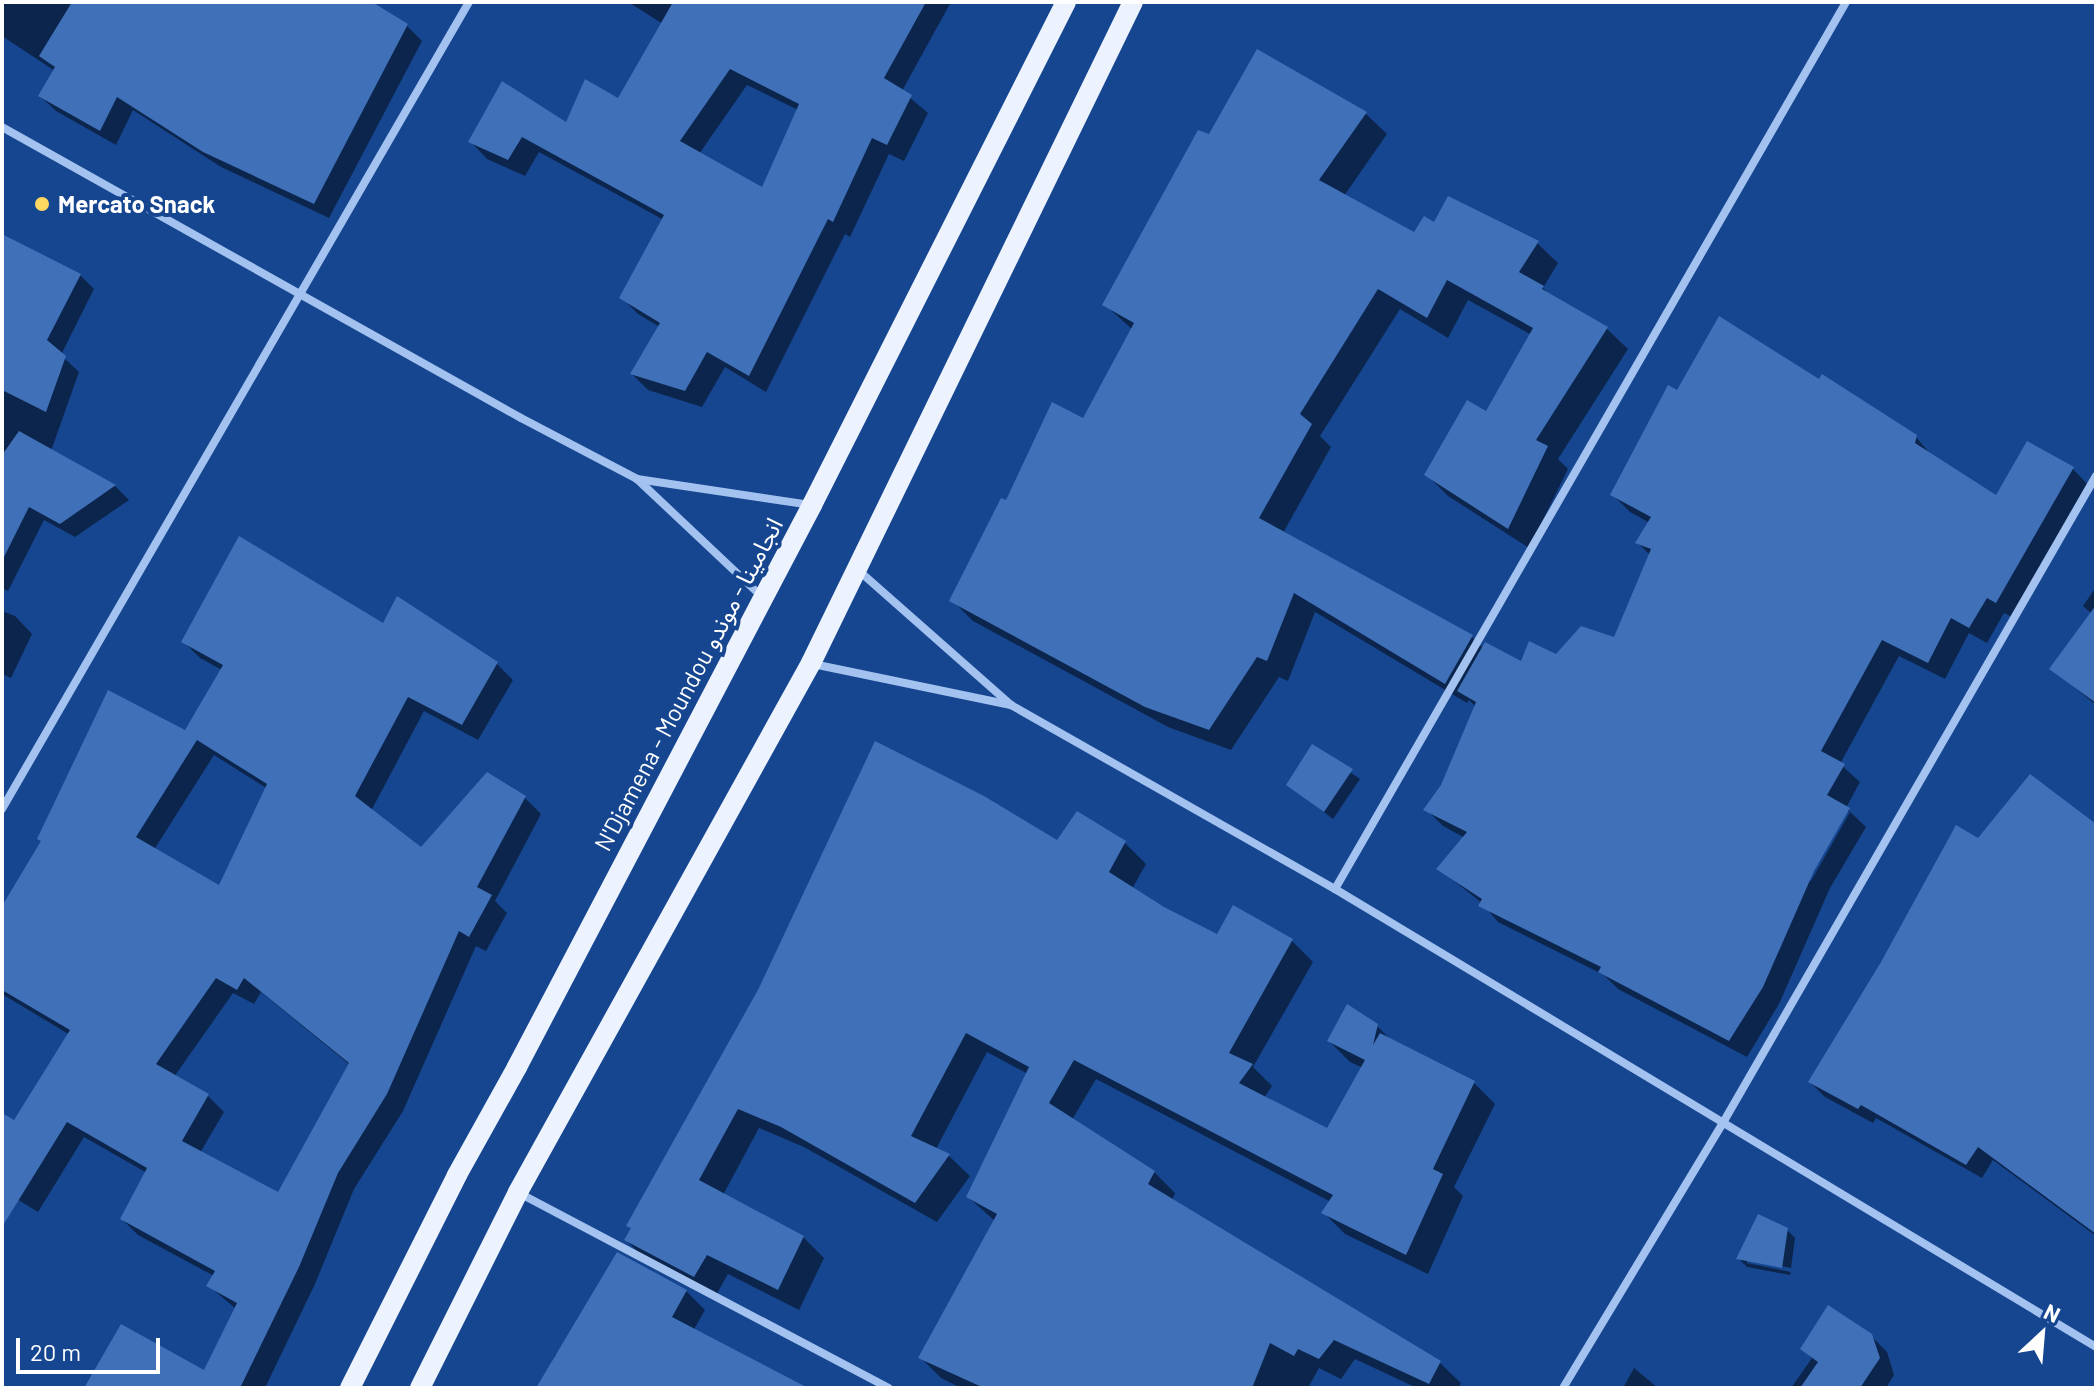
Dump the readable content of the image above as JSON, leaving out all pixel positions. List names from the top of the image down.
{
  "streets": {
    "main road": ["N'Djamena - Moundou انجامينا - موندو"]
  },
  "places": ["Mercato Snack"],
  "scale_bar": "20 m",
  "north": "top right"
}
